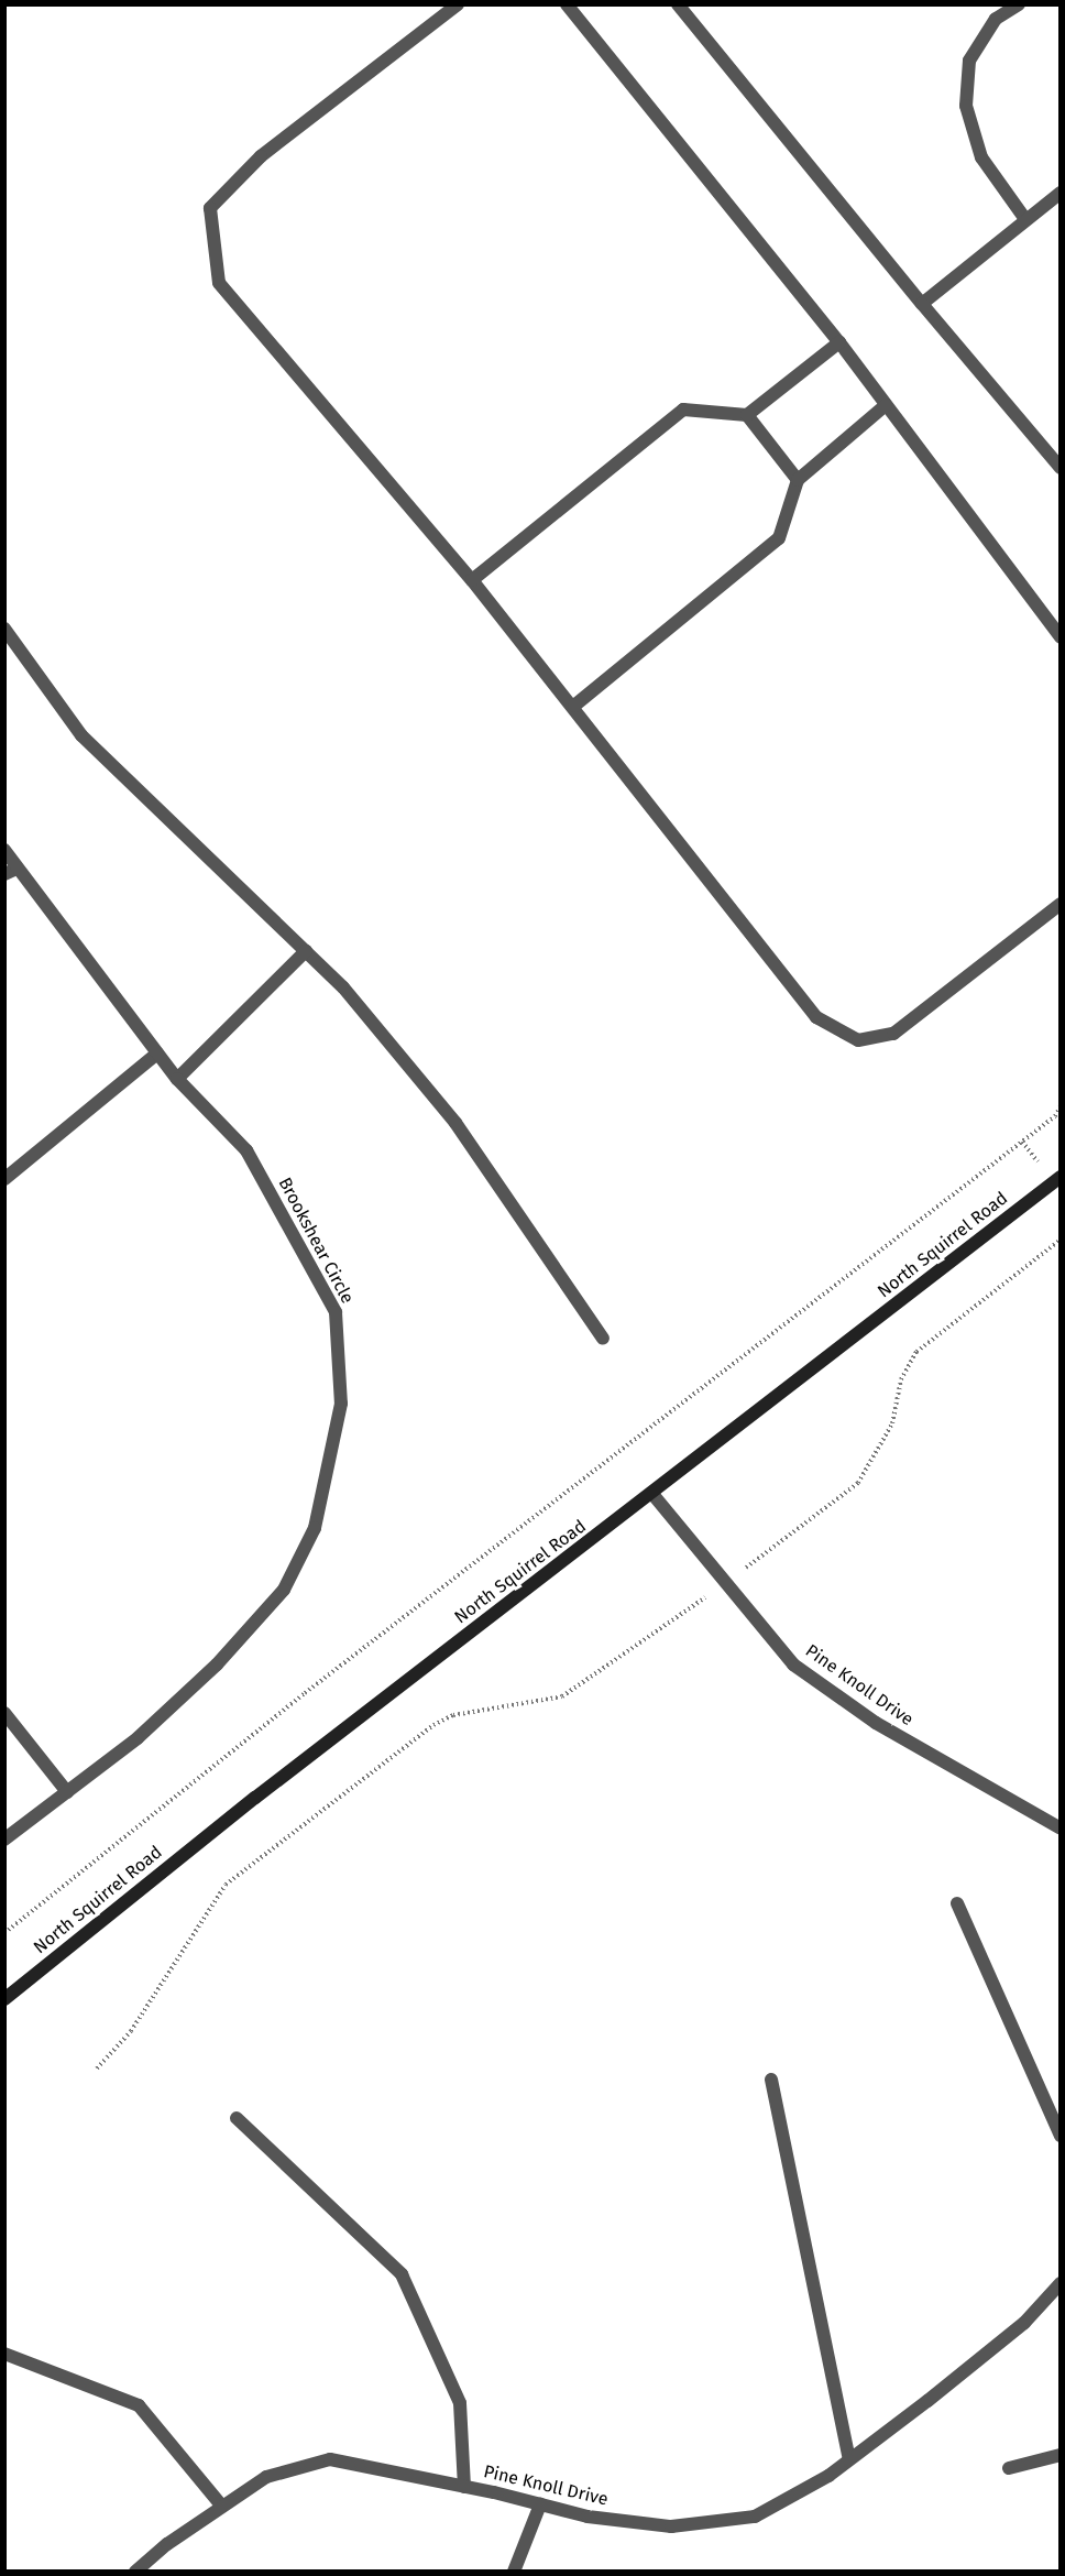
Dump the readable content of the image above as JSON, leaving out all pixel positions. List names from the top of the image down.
{
  "streets": {
    "street": ["Brookshear Circle", "North Squirrel Road", "Pine Knoll Drive"]
  },
  "crossings": [
    ["North Squirrel Road", "Pine Knoll Drive"]
  ]
}
